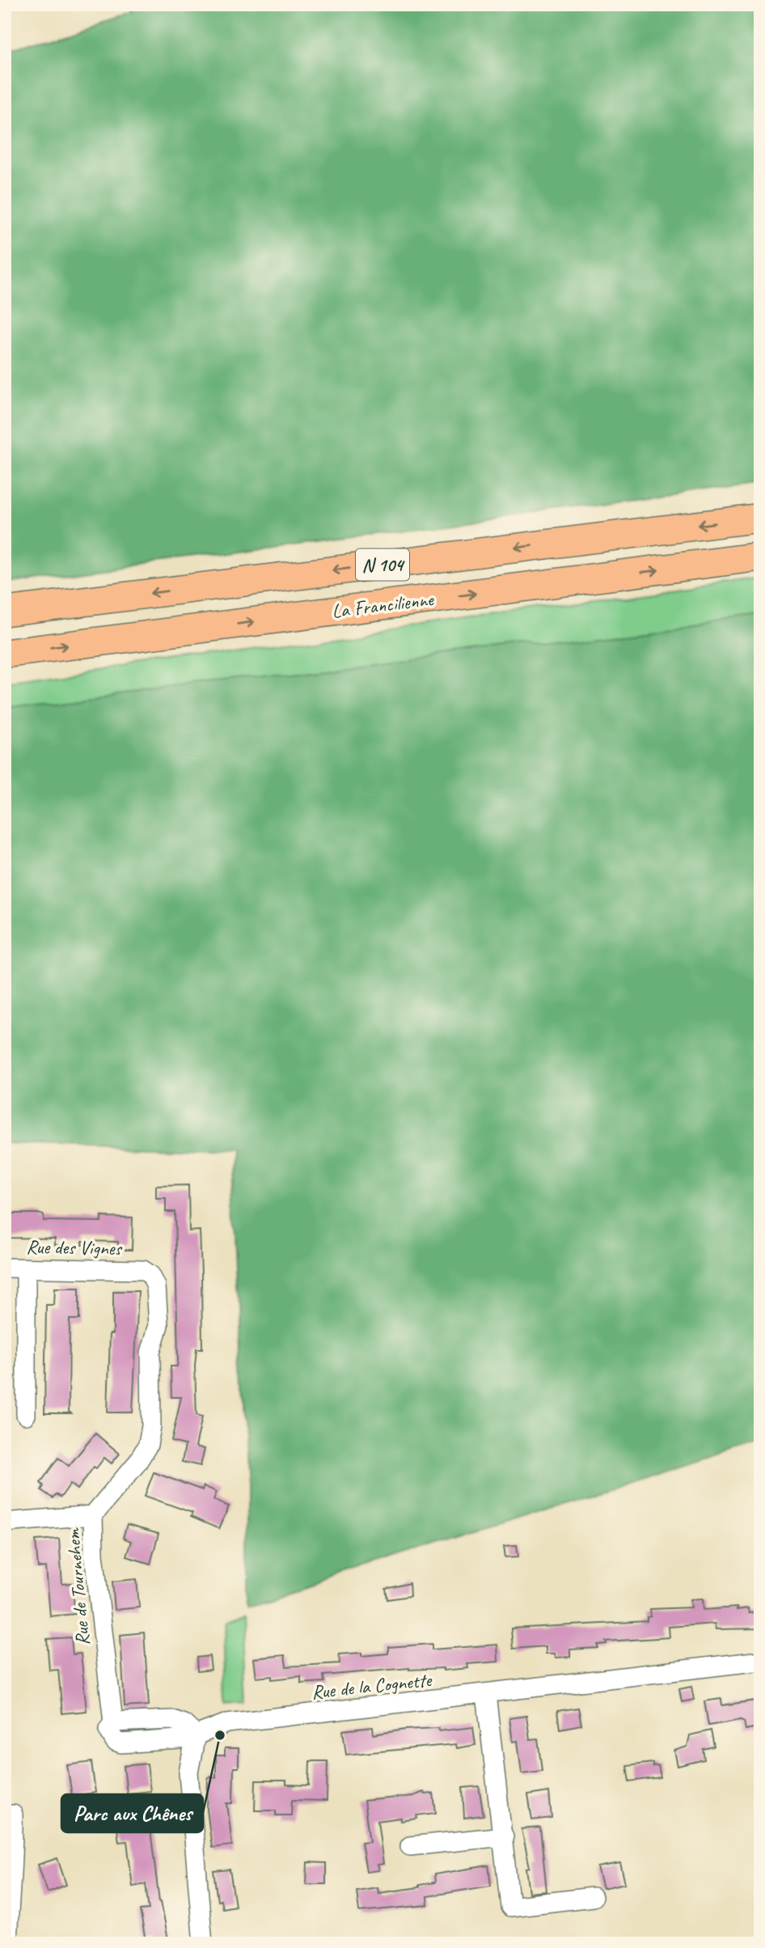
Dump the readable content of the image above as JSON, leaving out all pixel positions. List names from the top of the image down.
{
  "streets": {
    "highway": ["N 104", "La Francilienne"],
    "street": ["Rue des Vignes", "Rue de Tournehem", "Rue de la Cognette"]
  },
  "crossings": [
    ["Rue des Vignes", "Rue de Tournehem"],
    ["Rue de Tournehem", "Rue de la Cognette"]
  ],
  "places": ["Parc aux Chênes"]
}
